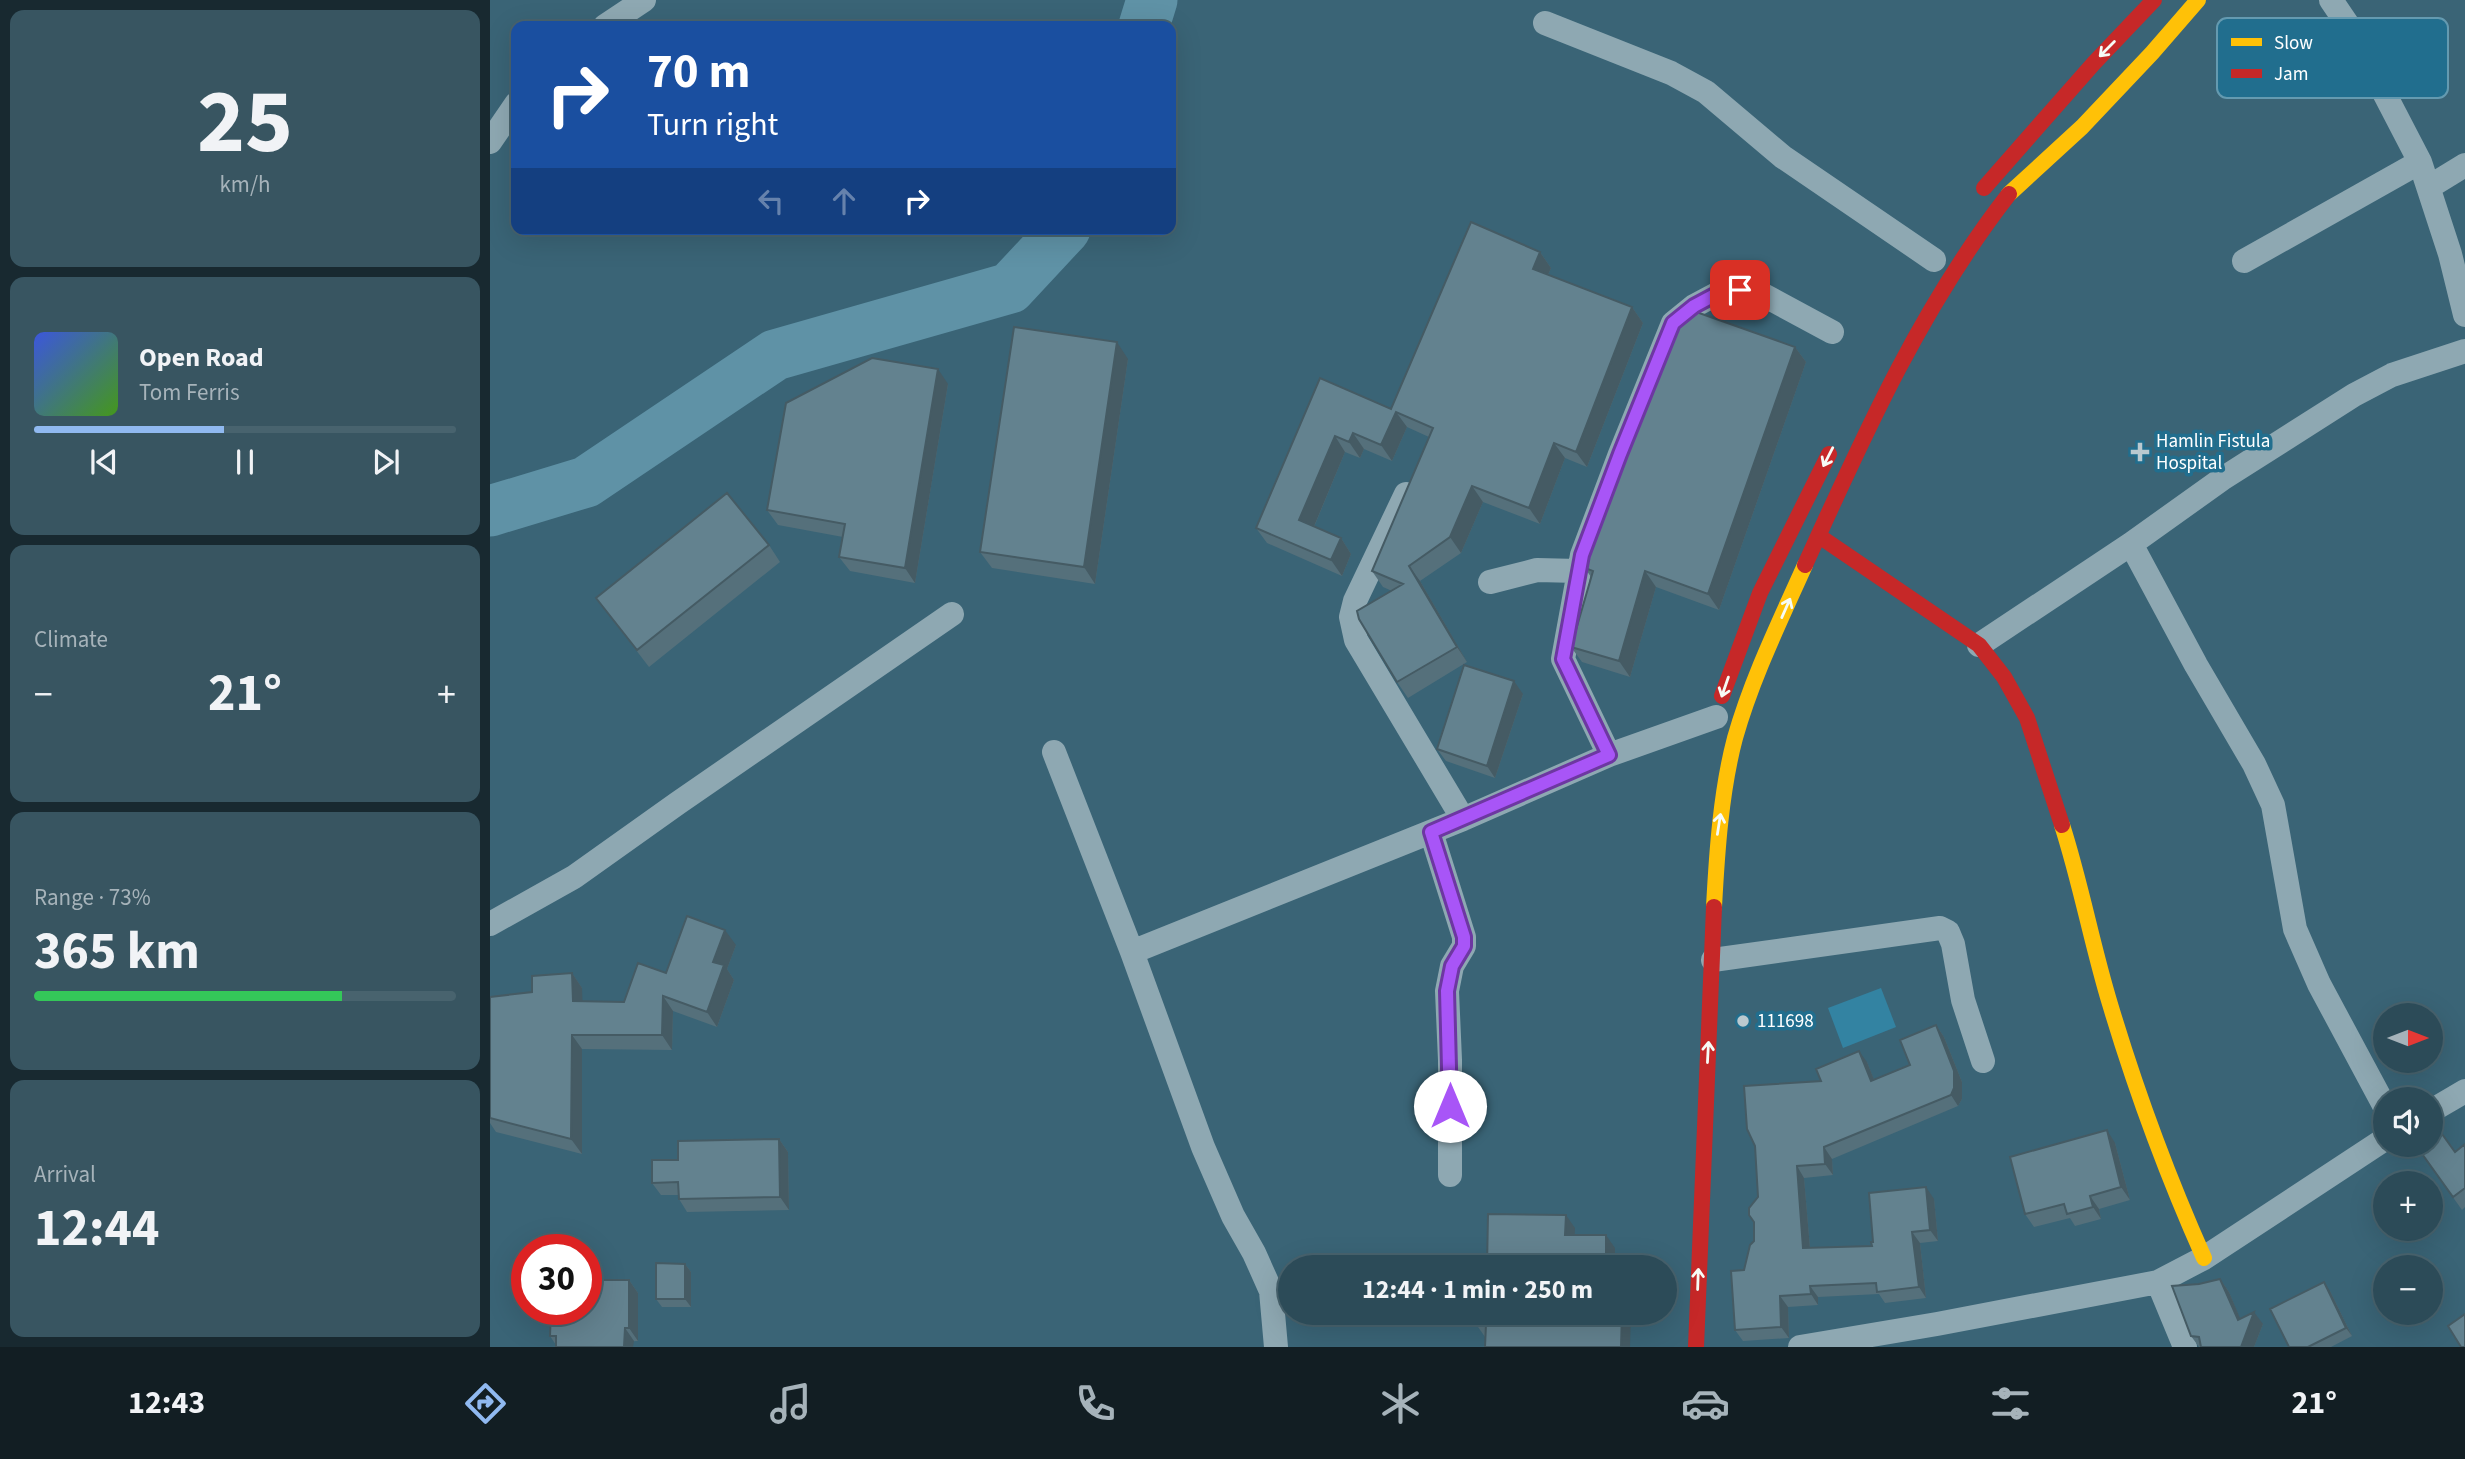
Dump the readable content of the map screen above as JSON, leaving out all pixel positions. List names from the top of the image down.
{
  "places": {
    "health": ["Hamlin Fistula Hospital"],
    "other": ["111698"]
  },
  "legend": ["Slow", "Jam"],
  "north": "right",
  "page": {
    "tile": [
      ["25", "km/h"],
      "Climate",
      ["Range · 73%", "365 km"],
      ["Arrival", "12:44"]
    ],
    "turn": ["70 m", "Turn right"],
    "song": ["Open Road", "Tom Ferris"],
    "heat": ["−", "21°", "+"],
    "map_buttons": ["+", "−"],
    "limit": "30",
    "trip": "12:44 · 1 min · 250 m",
    "tabs": ["12:43", "21°"]
  }
}
